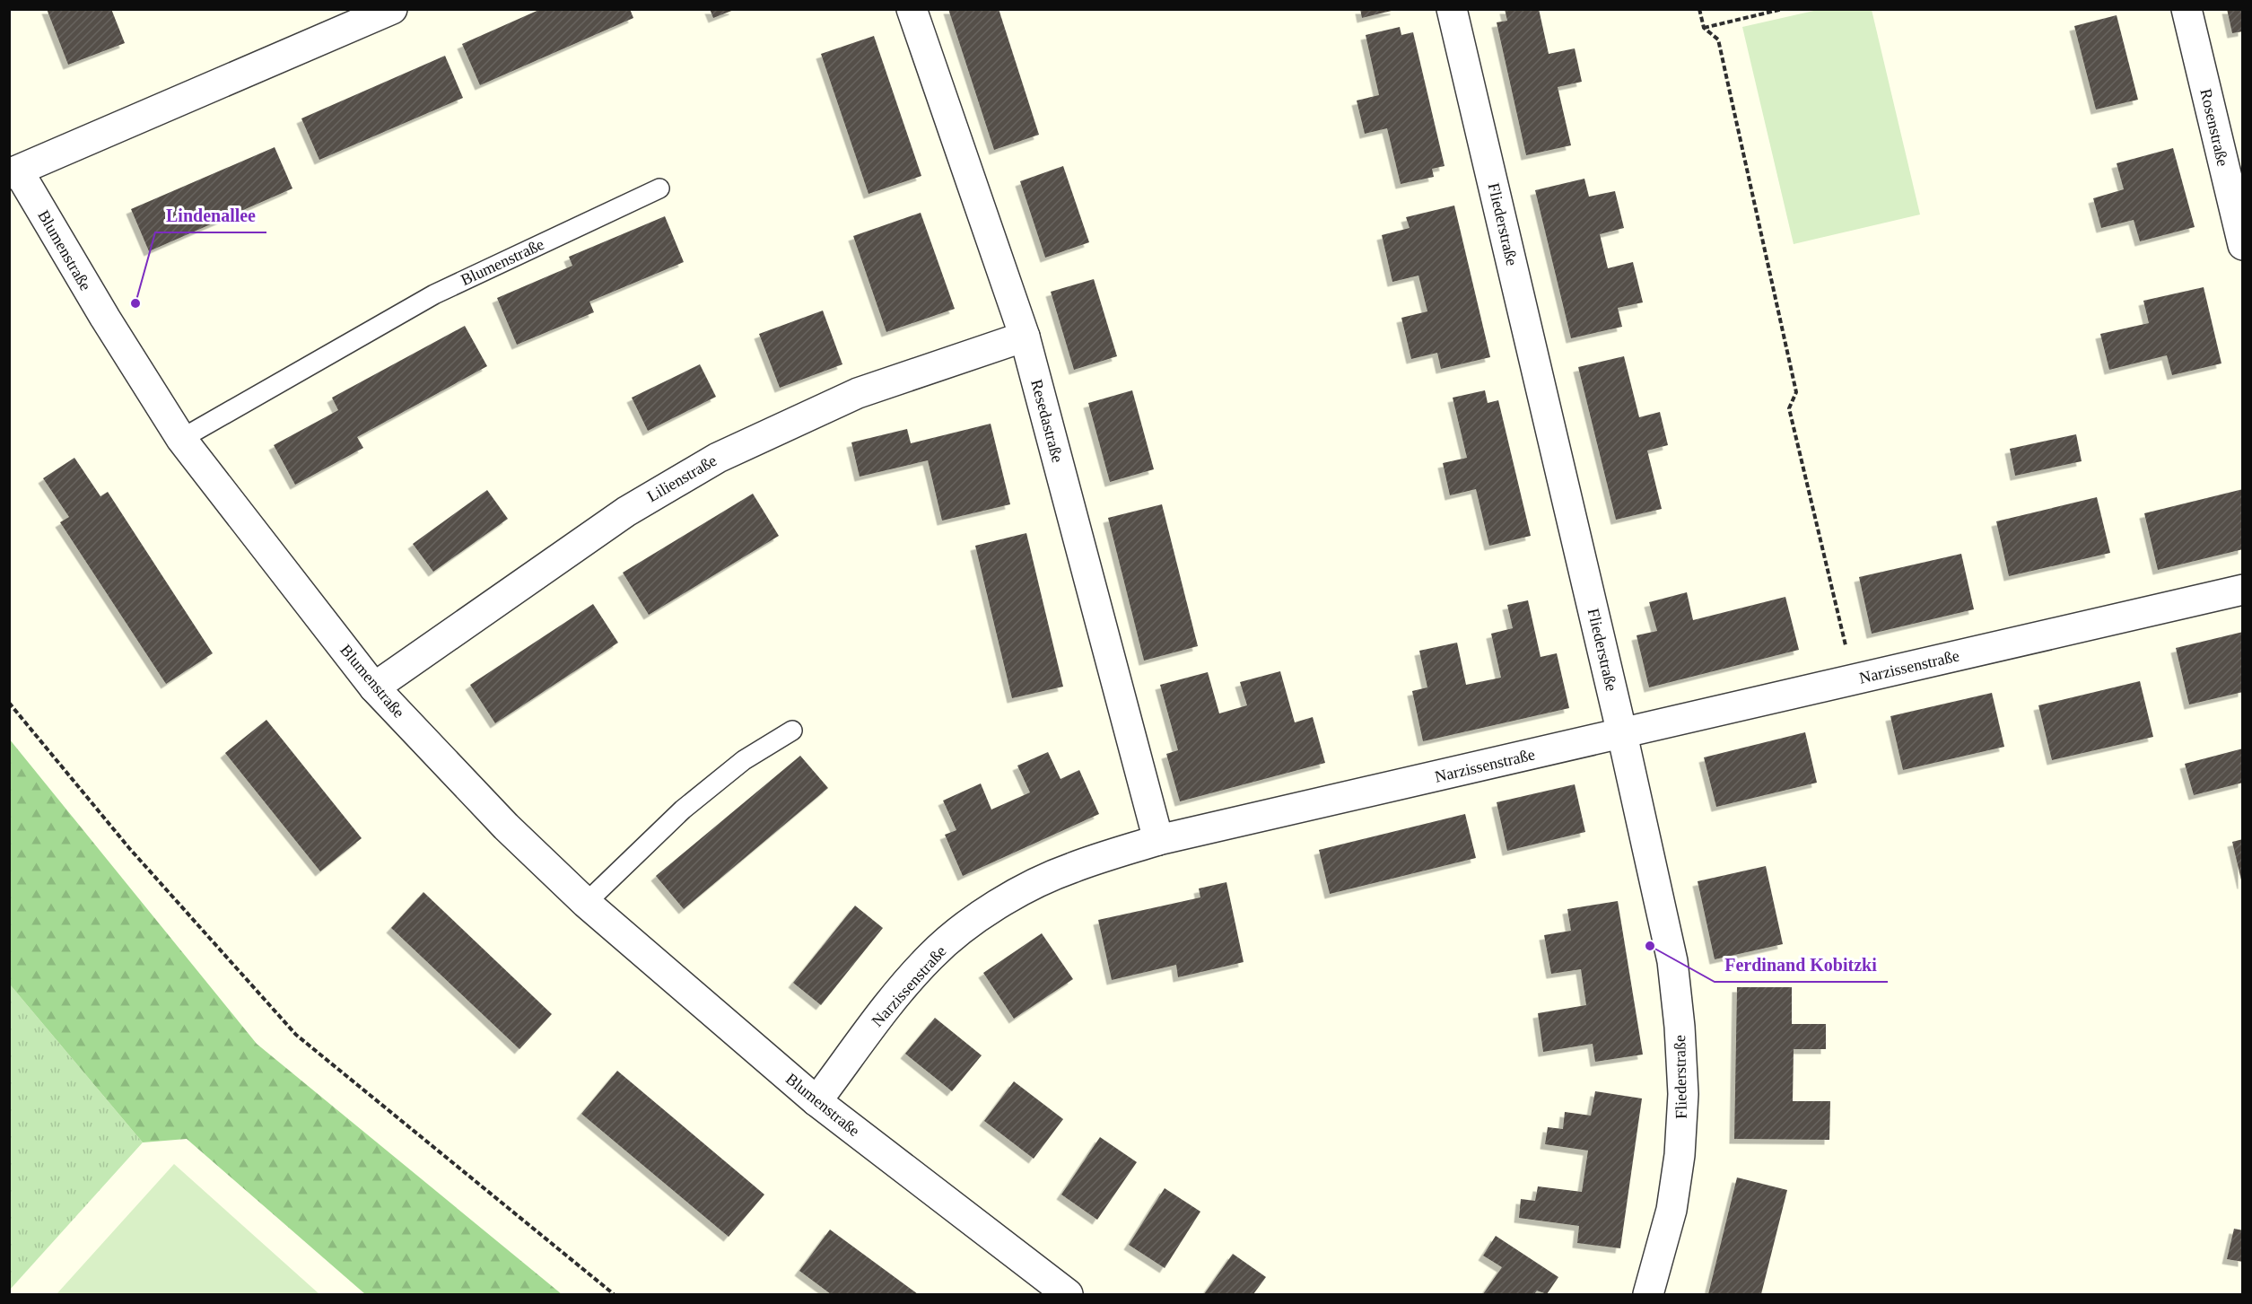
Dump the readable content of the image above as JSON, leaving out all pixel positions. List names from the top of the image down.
{
  "streets": {
    "street": [
      "Rosenstraße",
      "Fliederstraße",
      "Blumenstraße",
      "Resedastraße",
      "Lilienstraße",
      "Narzissenstraße"
    ]
  },
  "crossings": [
    ["Fliederstraße", "Narzissenstraße"],
    ["Blumenstraße", "Lilienstraße"],
    ["Blumenstraße", "Narzissenstraße"],
    ["Resedastraße", "Lilienstraße"],
    ["Resedastraße", "Narzissenstraße"]
  ],
  "places": ["Lindenallee", "Ferdinand Kobitzki"]
}
